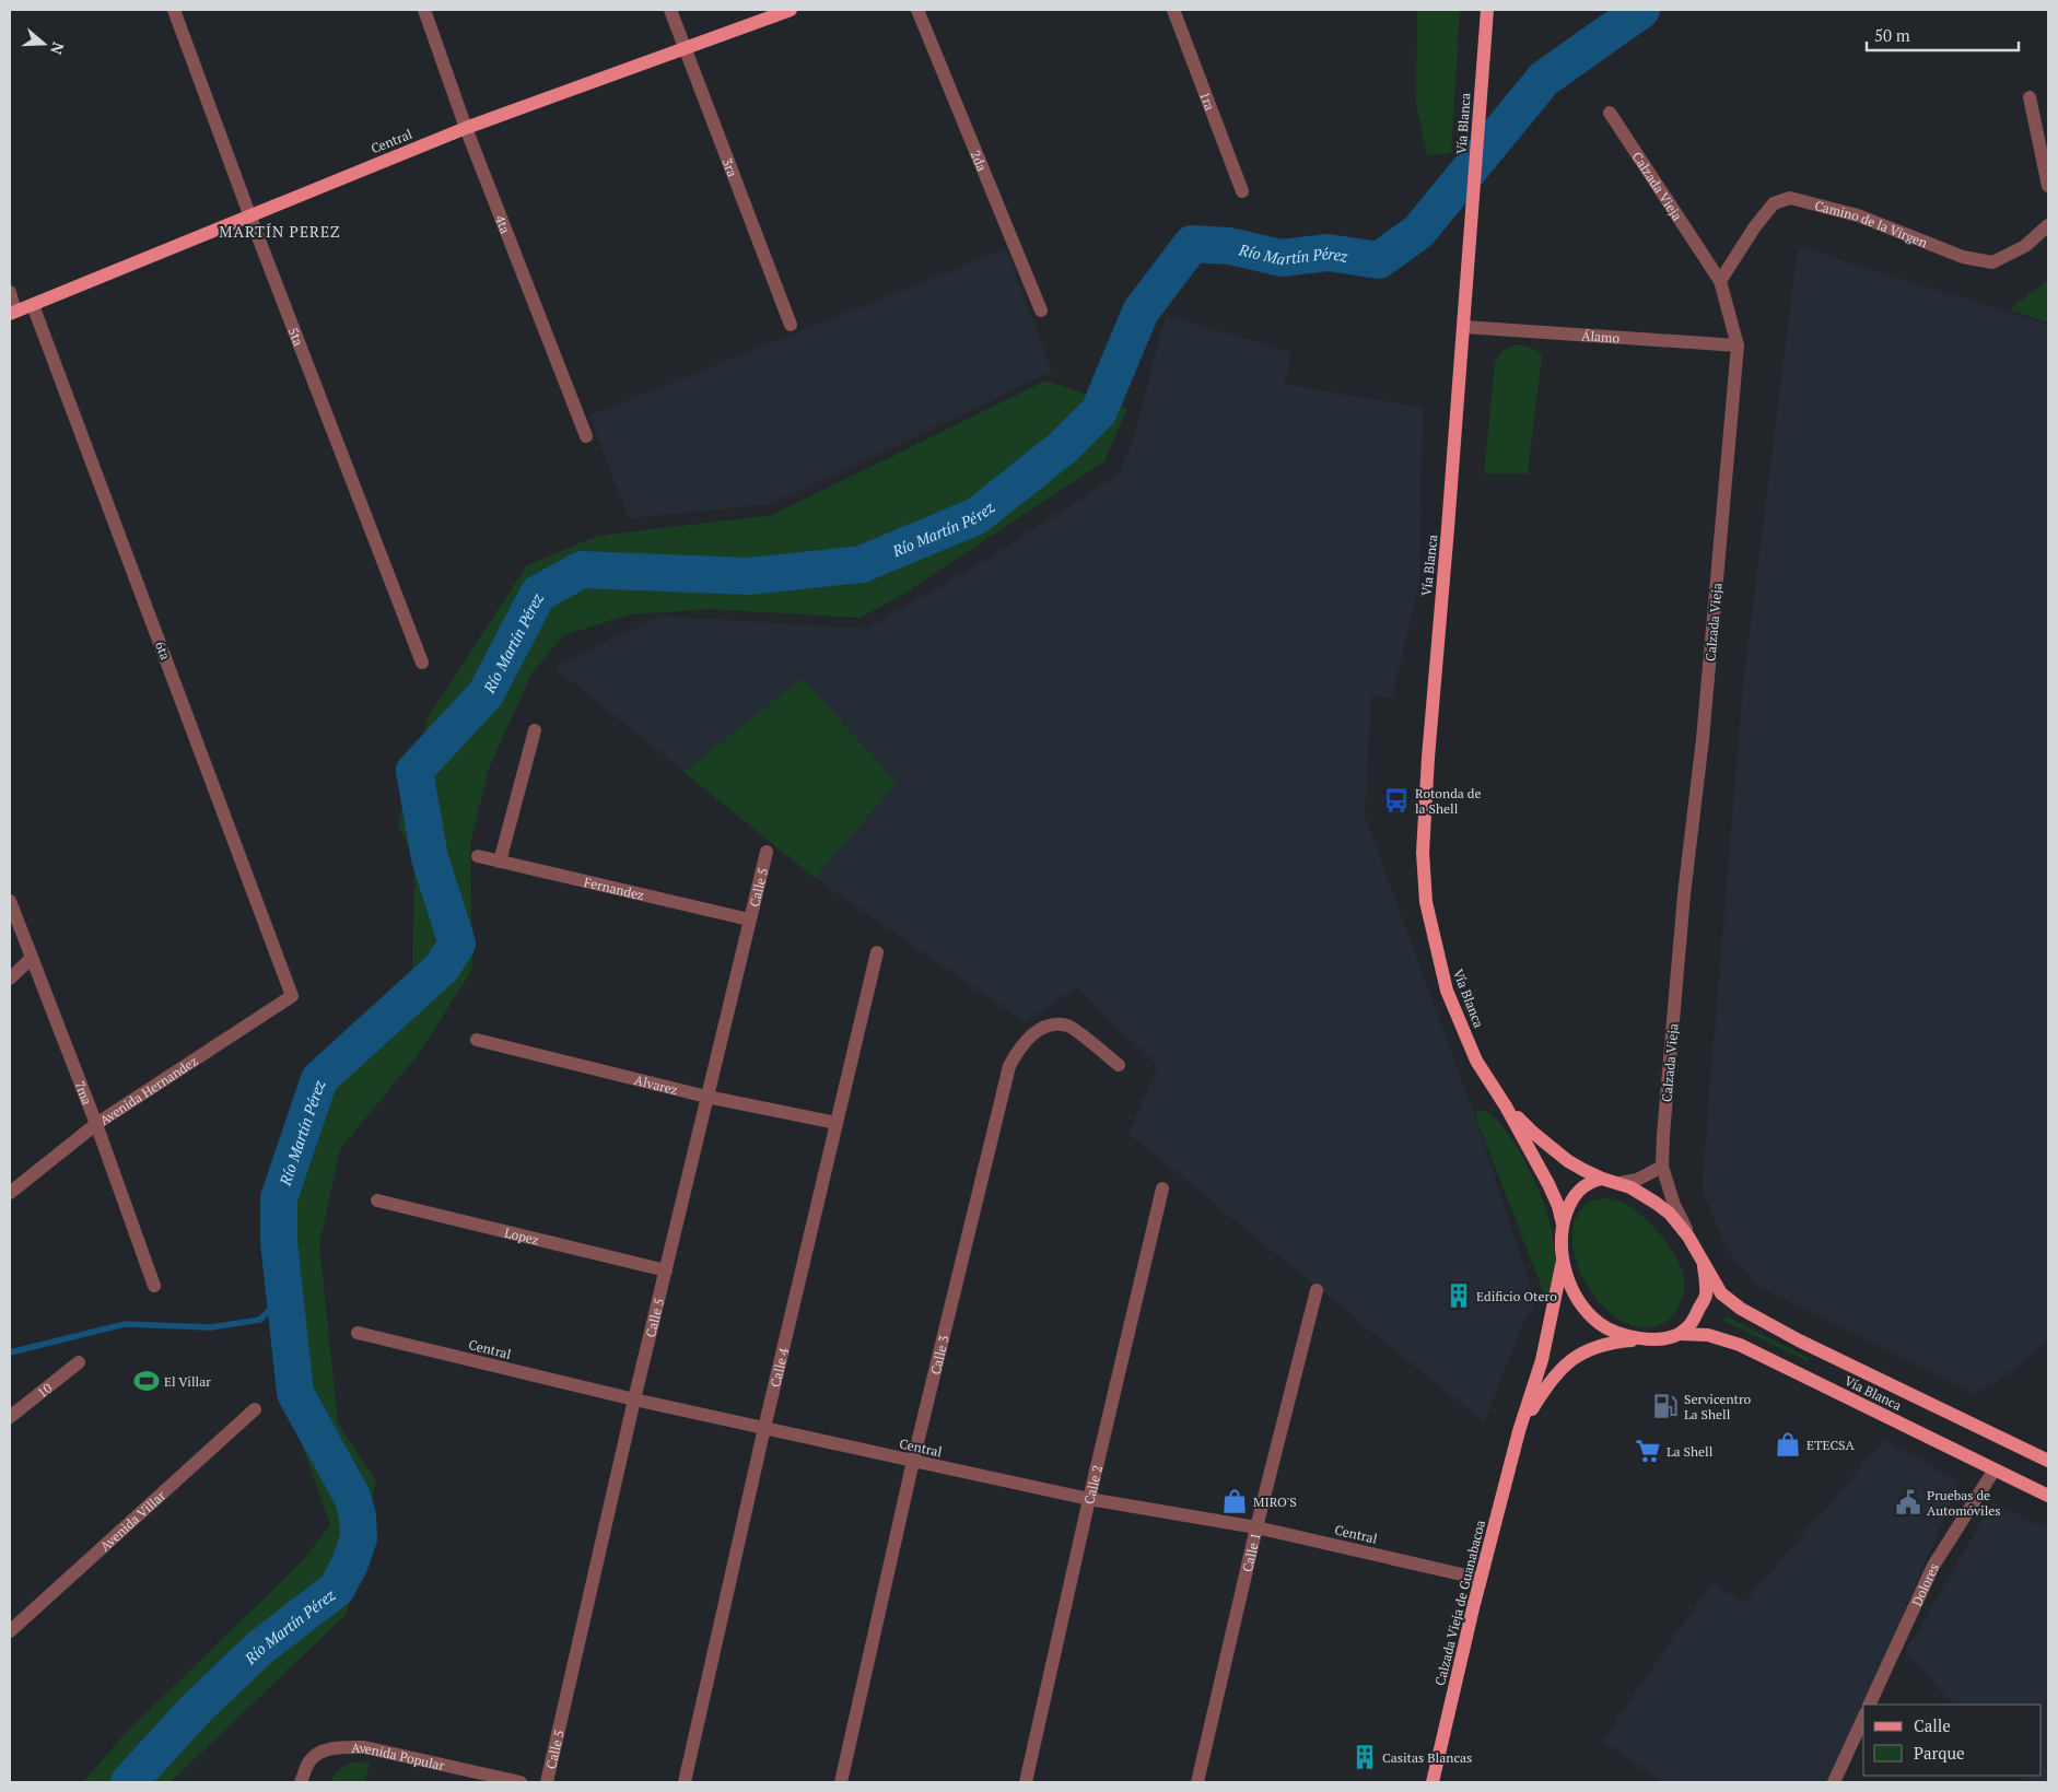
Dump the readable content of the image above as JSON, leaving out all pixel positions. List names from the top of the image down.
{
  "streets": {
    "main road": ["Vía Blanca", "Central", "Calzada Vieja de Guanabacoa"],
    "street": [
      "1ra",
      "2da",
      "3ra",
      "Calzada Vieja",
      "4ta",
      "Camino de la Virgen",
      "5ta",
      "Álamo",
      "6ta",
      "Calle 5",
      "Fernandez",
      "Alvarez",
      "Avenida Hernandez",
      "7ma",
      "Lopez",
      "Calle 3",
      "Calle 4",
      "10",
      "Calle 2",
      "Avenida Villar",
      "Calle 1",
      "Dolores",
      "Avenida Popular"
    ]
  },
  "crossings": [
    ["Vía Blanca", "Calzada Vieja"],
    ["Vía Blanca", "Álamo"],
    ["Vía Blanca", "Dolores"],
    ["Central", "3ra"],
    ["Central", "4ta"],
    ["Central", "5ta"],
    ["Central", "6ta"],
    ["Central", "Calle 5"],
    ["Central", "Calle 3"],
    ["Central", "Calle 4"],
    ["Central", "Calle 2"],
    ["Central", "Calle 1"],
    ["Central", "Calzada Vieja de Guanabacoa"],
    ["Calzada Vieja", "Camino de la Virgen"],
    ["Calzada Vieja", "Álamo"],
    ["6ta", "Avenida Hernandez"],
    ["Calle 5", "Fernandez"],
    ["Calle 5", "Alvarez"],
    ["Calle 5", "Lopez"],
    ["Alvarez", "Calle 4"],
    ["Avenida Hernandez", "7ma"]
  ],
  "districts": ["MARTÍN PEREZ"],
  "water": ["Río Martín Pérez"],
  "places": {
    "bus stop": ["Rotonda de la Shell"],
    "building": ["Edificio Otero", "Casitas Blancas"],
    "sports": ["El Villar"],
    "fuel station": ["Servicentro La Shell"],
    "shop": ["ETECSA", "MIRO'S"],
    "supermarket": ["La Shell"],
    "public building": ["Pruebas de Automóviles"]
  },
  "legend": ["Calle", "Parque"],
  "scale_bar": "50 m",
  "north": "right"
}
